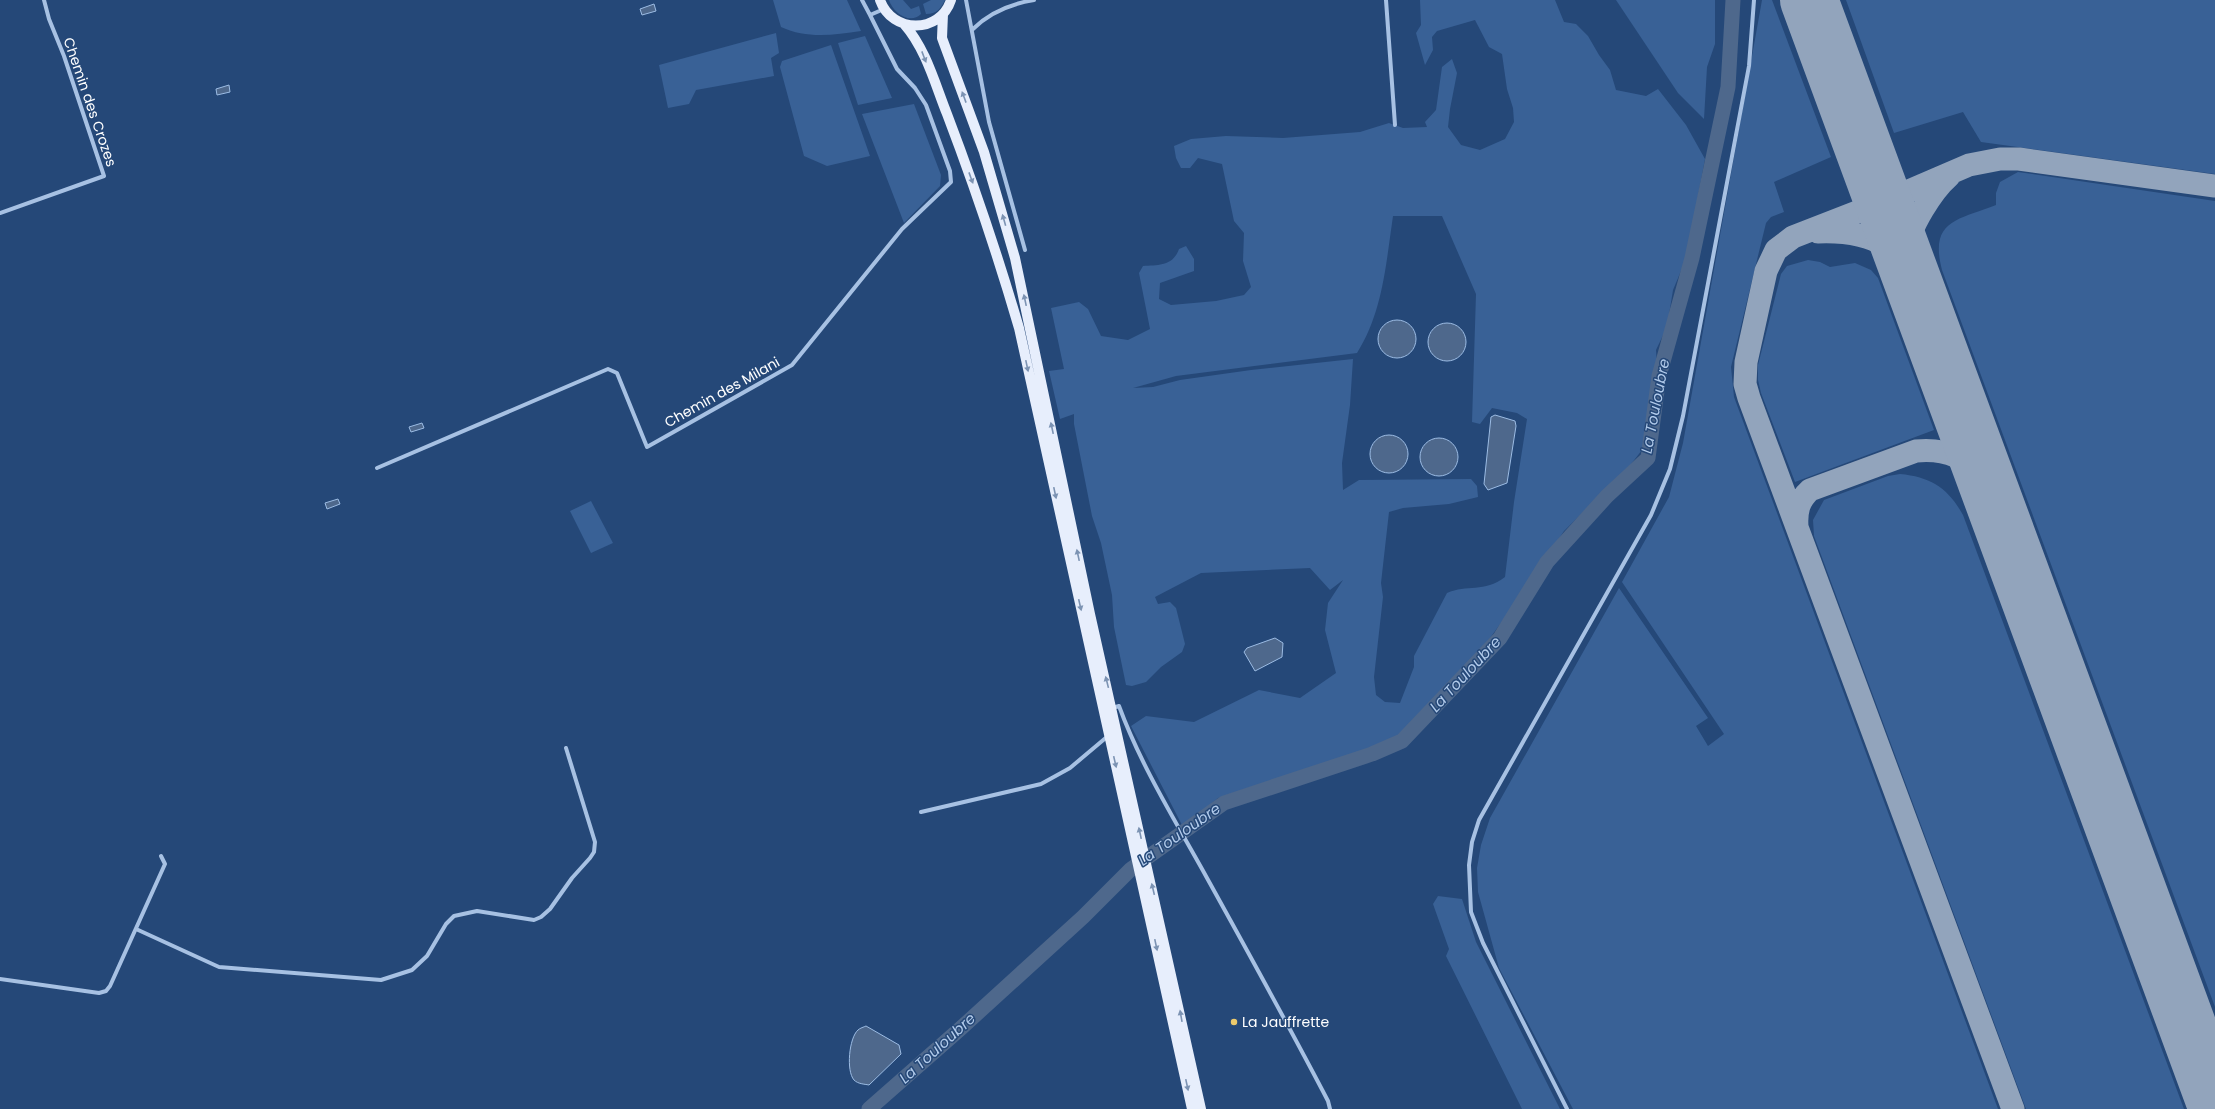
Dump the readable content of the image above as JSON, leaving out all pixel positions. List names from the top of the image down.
{
  "streets": {
    "street": ["Chemin des Crozes", "Chemin des Milani"]
  },
  "water": ["La Touloubre"],
  "places": ["La Jauffrette"]
}
